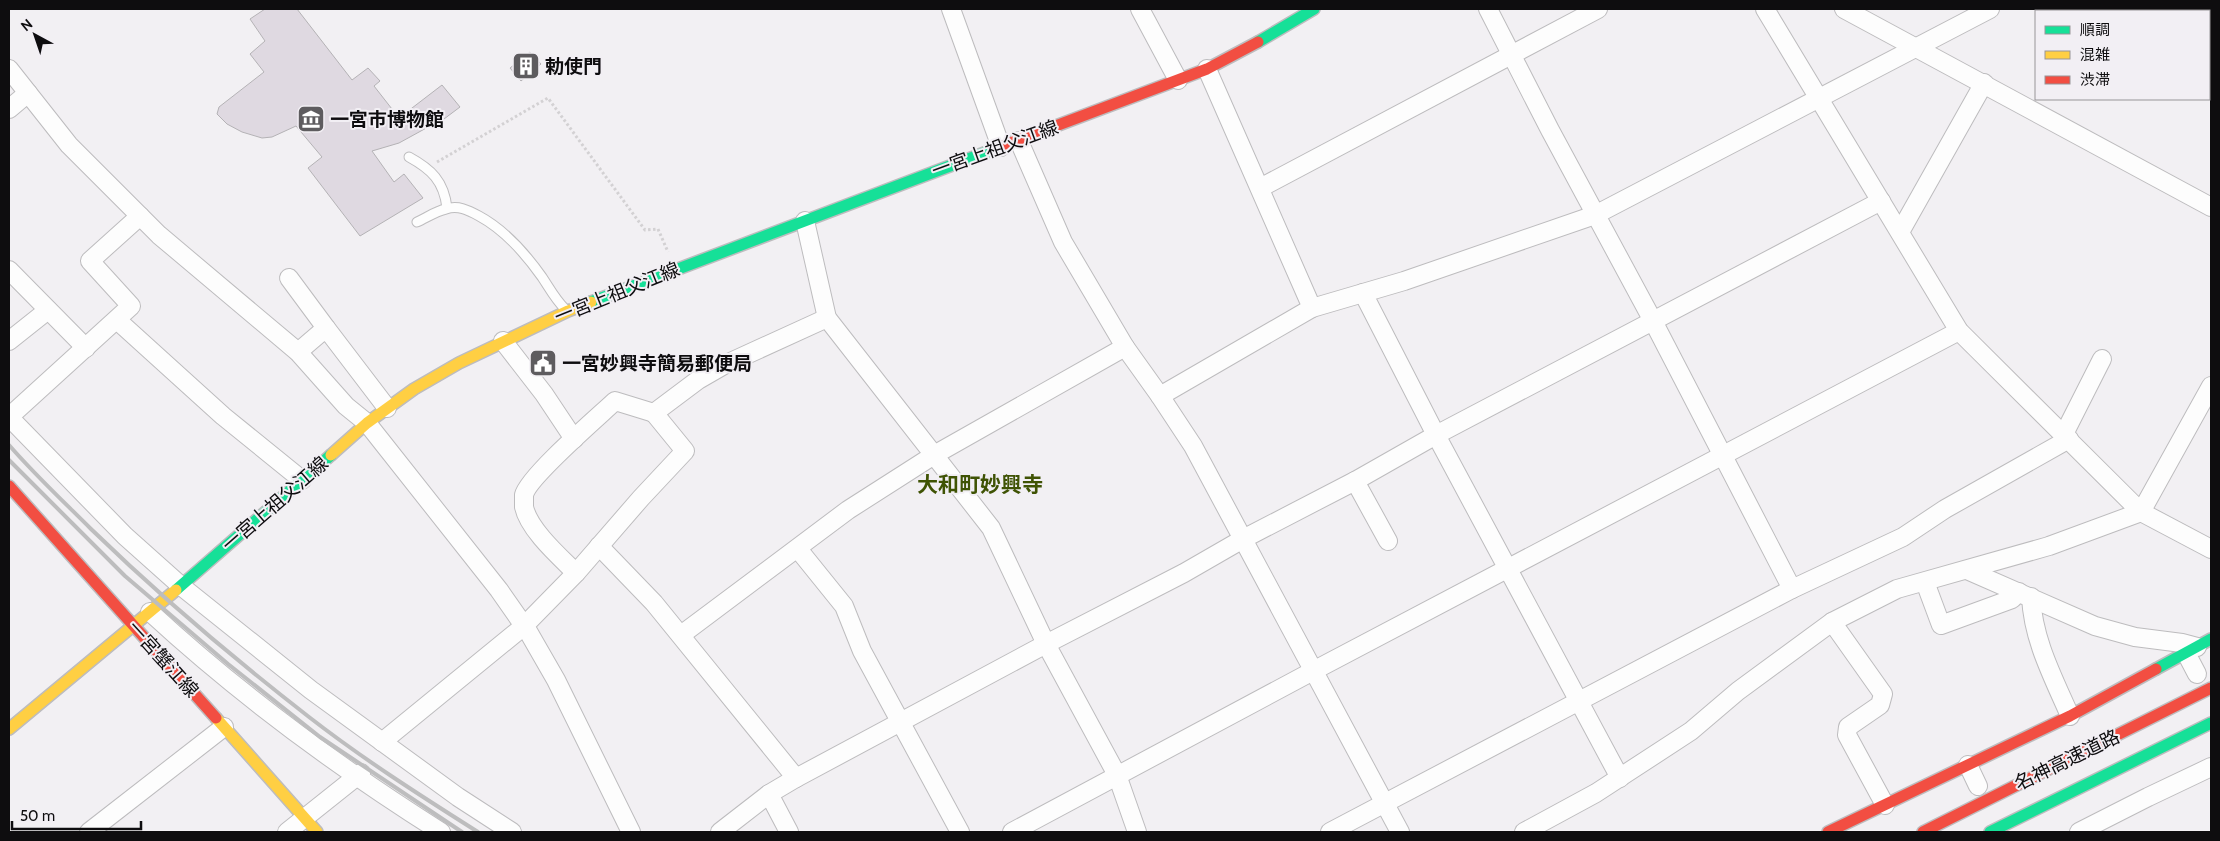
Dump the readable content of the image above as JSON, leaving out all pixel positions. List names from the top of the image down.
{
  "streets": {
    "main road": ["一宮上祖父江線", "一宮蟹江線", "名神高速道路"]
  },
  "crossings": [
    ["一宮上祖父江線", "一宮蟹江線"]
  ],
  "districts": ["大和町妙興寺"],
  "places": {
    "building": ["勅使門"],
    "museum": ["一宮市博物館"],
    "public building": ["一宮妙興寺簡易郵便局"]
  },
  "legend": ["順調", "混雑", "渋滞"],
  "scale_bar": "50 m",
  "north": "top left"
}
